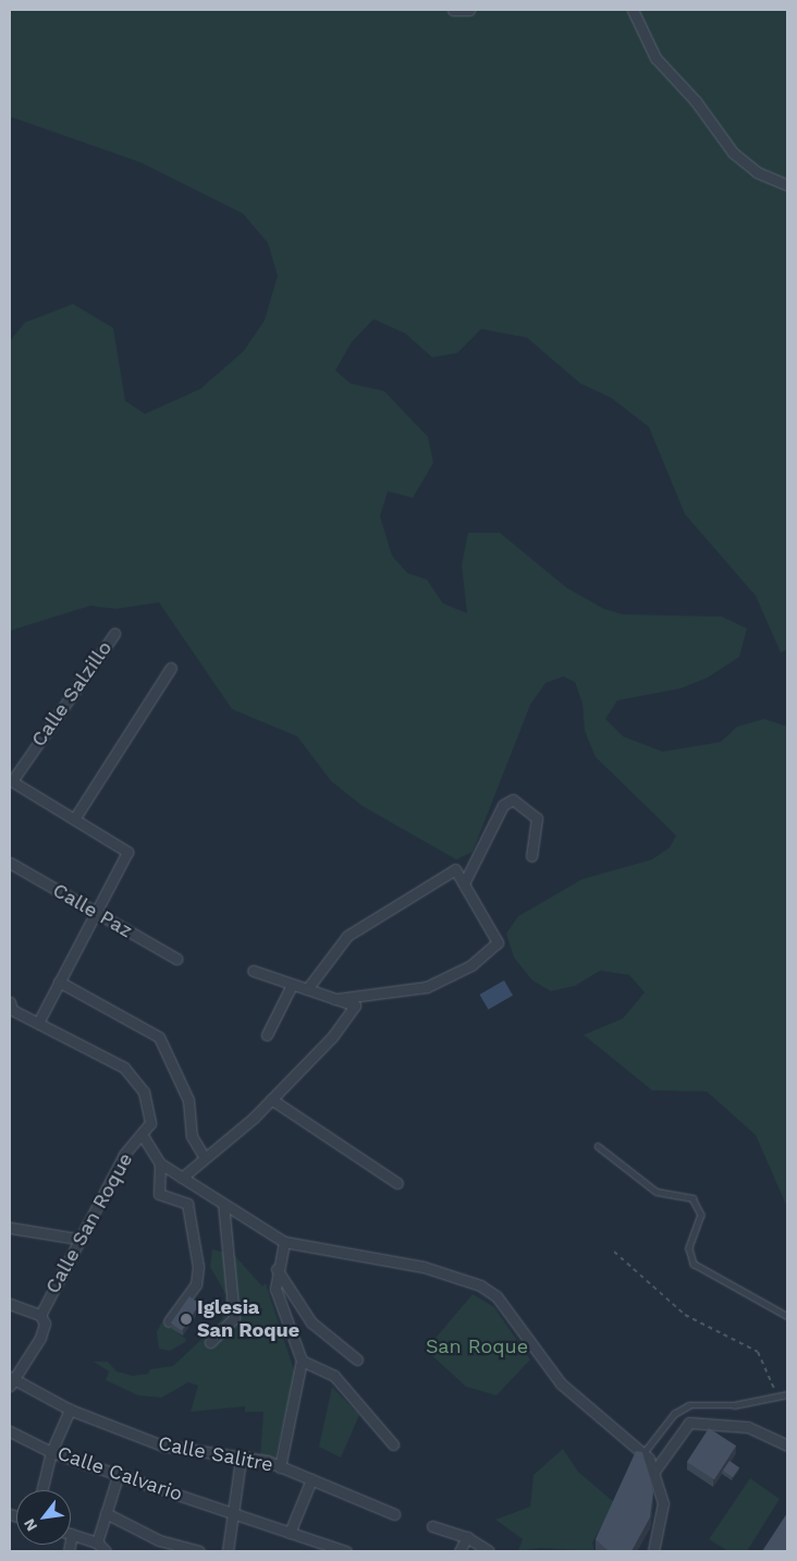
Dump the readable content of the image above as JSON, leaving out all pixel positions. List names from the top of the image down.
{
  "streets": {
    "street": [
      "Calle Salzillo",
      "Calle Paz",
      "Calle San Roque",
      "Calle Salitre",
      "Calle Calvario"
    ]
  },
  "parks": ["San Roque"],
  "places": ["Iglesia San Roque"],
  "north": "bottom left"
}
